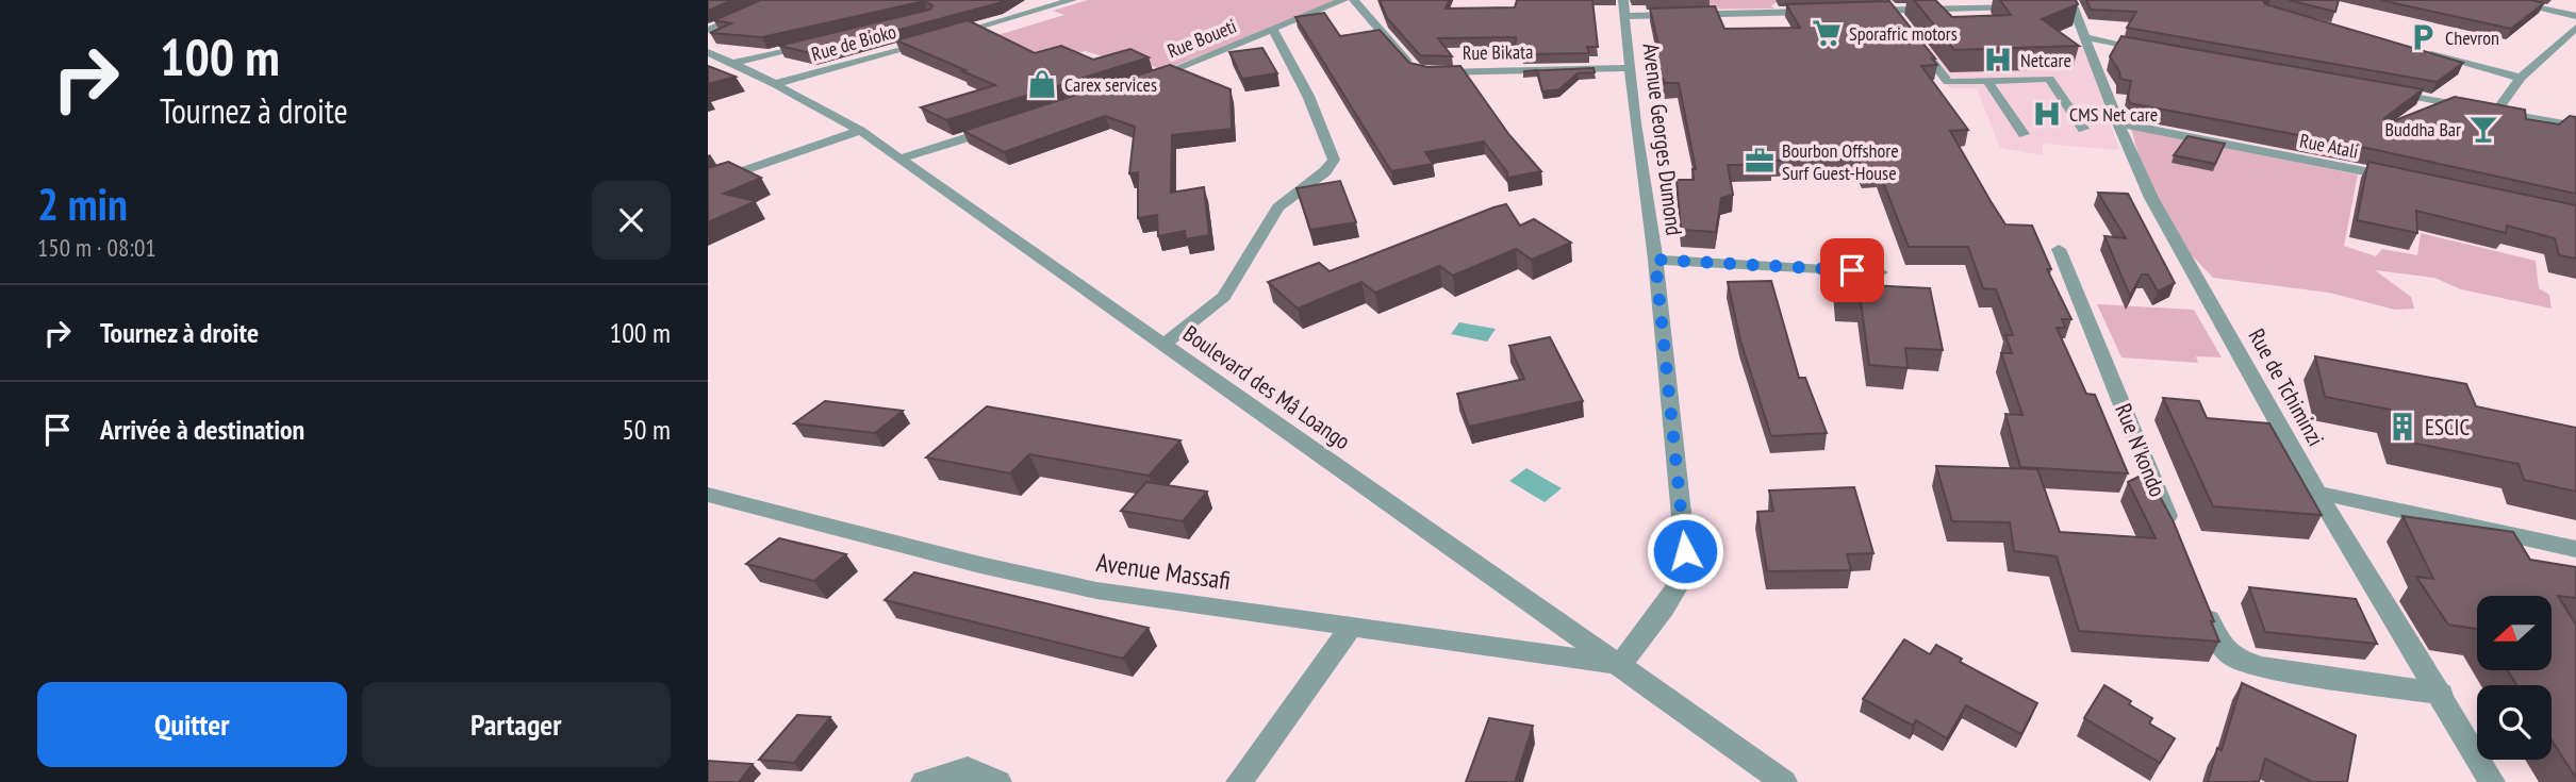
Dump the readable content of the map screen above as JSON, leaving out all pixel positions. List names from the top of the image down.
{
  "streets": {
    "street": [
      "Rue Boueti",
      "Rue de Bioko",
      "Rue Bikata",
      "Avenue Georges Dumond",
      "Rue Atali",
      "Boulevard des Mâ Loango",
      "Rue de Tchiminzi",
      "Rue N'kondo",
      "Avenue Massafi"
    ]
  },
  "crossings": [
    ["Rue de Bioko", "Boulevard des Mâ Loango"],
    ["Rue Bikata", "Avenue Georges Dumond"],
    ["Avenue Georges Dumond", "Boulevard des Mâ Loango"],
    ["Avenue Georges Dumond", "Avenue Massafi"],
    ["Rue Atali", "Rue de Tchiminzi"],
    ["Boulevard des Mâ Loango", "Avenue Massafi"]
  ],
  "places": {
    "supermarket": ["Sporafric motors"],
    "parking": ["Chevron"],
    "hospital": ["Netcare", "CMS Net care"],
    "shop": ["Carex services"],
    "bar": ["Buddha Bar"],
    "office": ["Bourbon Offshore Surf Guest-House"],
    "building": ["ESCIC"]
  },
  "north": "left",
  "page": {
    "turn": ["100 m", "Tournez à droite"],
    "heading": ["2 min", "150 m · 08:01"],
    "list": [
      {
        "name": "Tournez à droite",
        "value": "100 m"
      },
      {
        "name": "Arrivée à destination",
        "value": "50 m"
      }
    ],
    "buttons": ["Quitter", "Partager"]
  }
}
